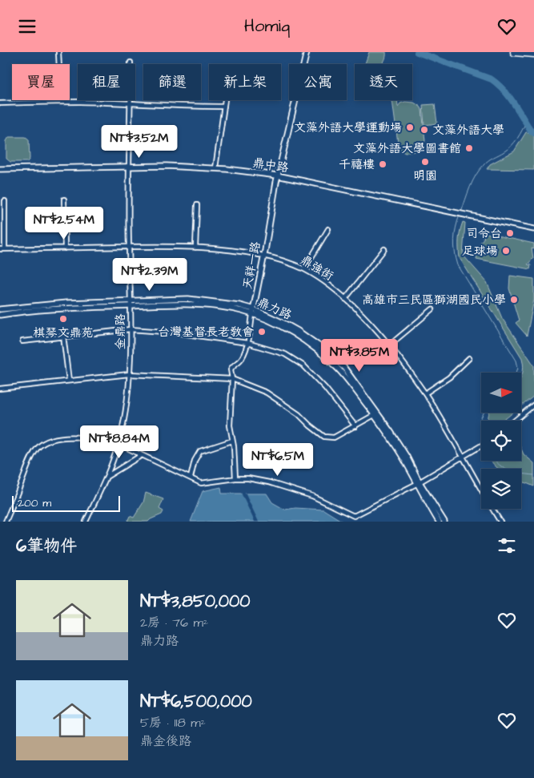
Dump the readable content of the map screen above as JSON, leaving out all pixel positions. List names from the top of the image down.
{
  "streets": {
    "street": [
      "鼎中路",
      "天祥一路",
      "鼎強街",
      "鼎力路",
      "金鼎路"
    ]
  },
  "crossings": [
    ["鼎中路", "天祥一路"],
    ["鼎中路", "金鼎路"],
    ["天祥一路", "鼎強街"],
    ["天祥一路", "鼎力路"],
    ["鼎強街", "金鼎路"],
    ["鼎力路", "金鼎路"]
  ],
  "places": [
    "文藻外語大學運動場",
    "文藻外語大學",
    "文藻外語大學圖書館",
    "明園",
    "千禧樓",
    "司令台",
    "足球場",
    "高雄市三民區獅湖國民小學",
    "棋琴文鼎苑",
    "台灣基督長老教會"
  ],
  "scale_bar": "200 m",
  "north": "right",
  "page": {
    "header": "Homiq",
    "chip": [
      "買屋",
      "租屋",
      "篩選",
      "新上架",
      "公寓",
      "透天"
    ],
    "price": [
      "NT$3.52M",
      "NT$2.54M",
      "NT$2.39M",
      "NT$3.85M",
      "NT$8.84M",
      "NT$6.5M"
    ],
    "scale": "200 m",
    "heading": "6筆物件",
    "list": [
      {
        "name": "NT$3,850,000",
        "note": "2房 · 76 m² · 鼎力路"
      },
      {
        "name": "NT$6,500,000",
        "note": "5房 · 118 m² · 鼎金後路"
      }
    ]
  }
}
